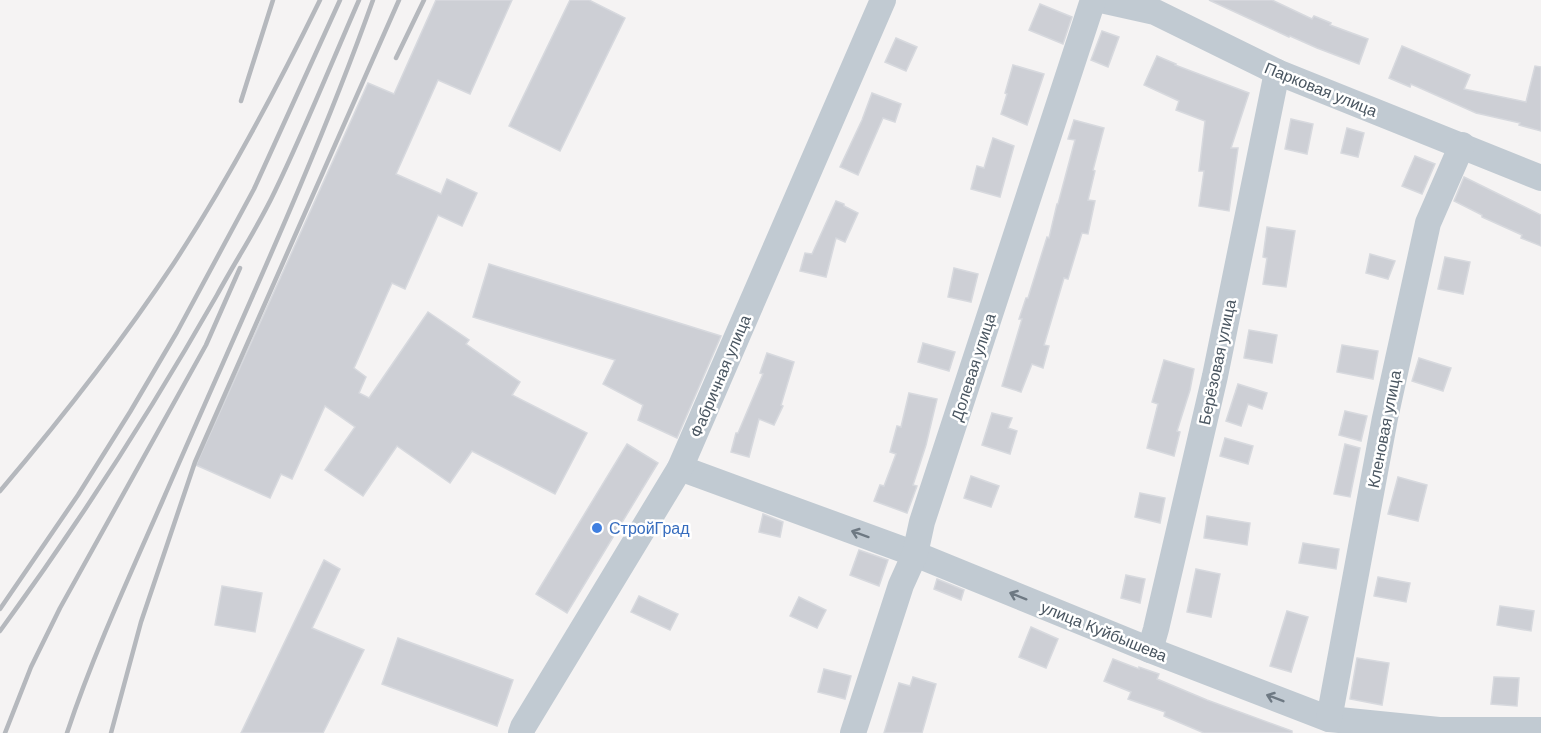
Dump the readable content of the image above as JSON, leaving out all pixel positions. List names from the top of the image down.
{
  "streets": {
    "street": [
      "Парковая улица",
      "Берёзовая улица",
      "Долевая улица",
      "Фабричная улица",
      "Кленовая улица",
      "улица Куйбышева"
    ]
  },
  "crossings": [
    ["Парковая улица", "Берёзовая улица"],
    ["Парковая улица", "Кленовая улица"],
    ["Берёзовая улица", "улица Куйбышева"],
    ["Долевая улица", "улица Куйбышева"],
    ["Фабричная улица", "улица Куйбышева"],
    ["Кленовая улица", "улица Куйбышева"]
  ],
  "one_way": ["улица Куйбышева"],
  "places": ["СтройГрад"]
}
